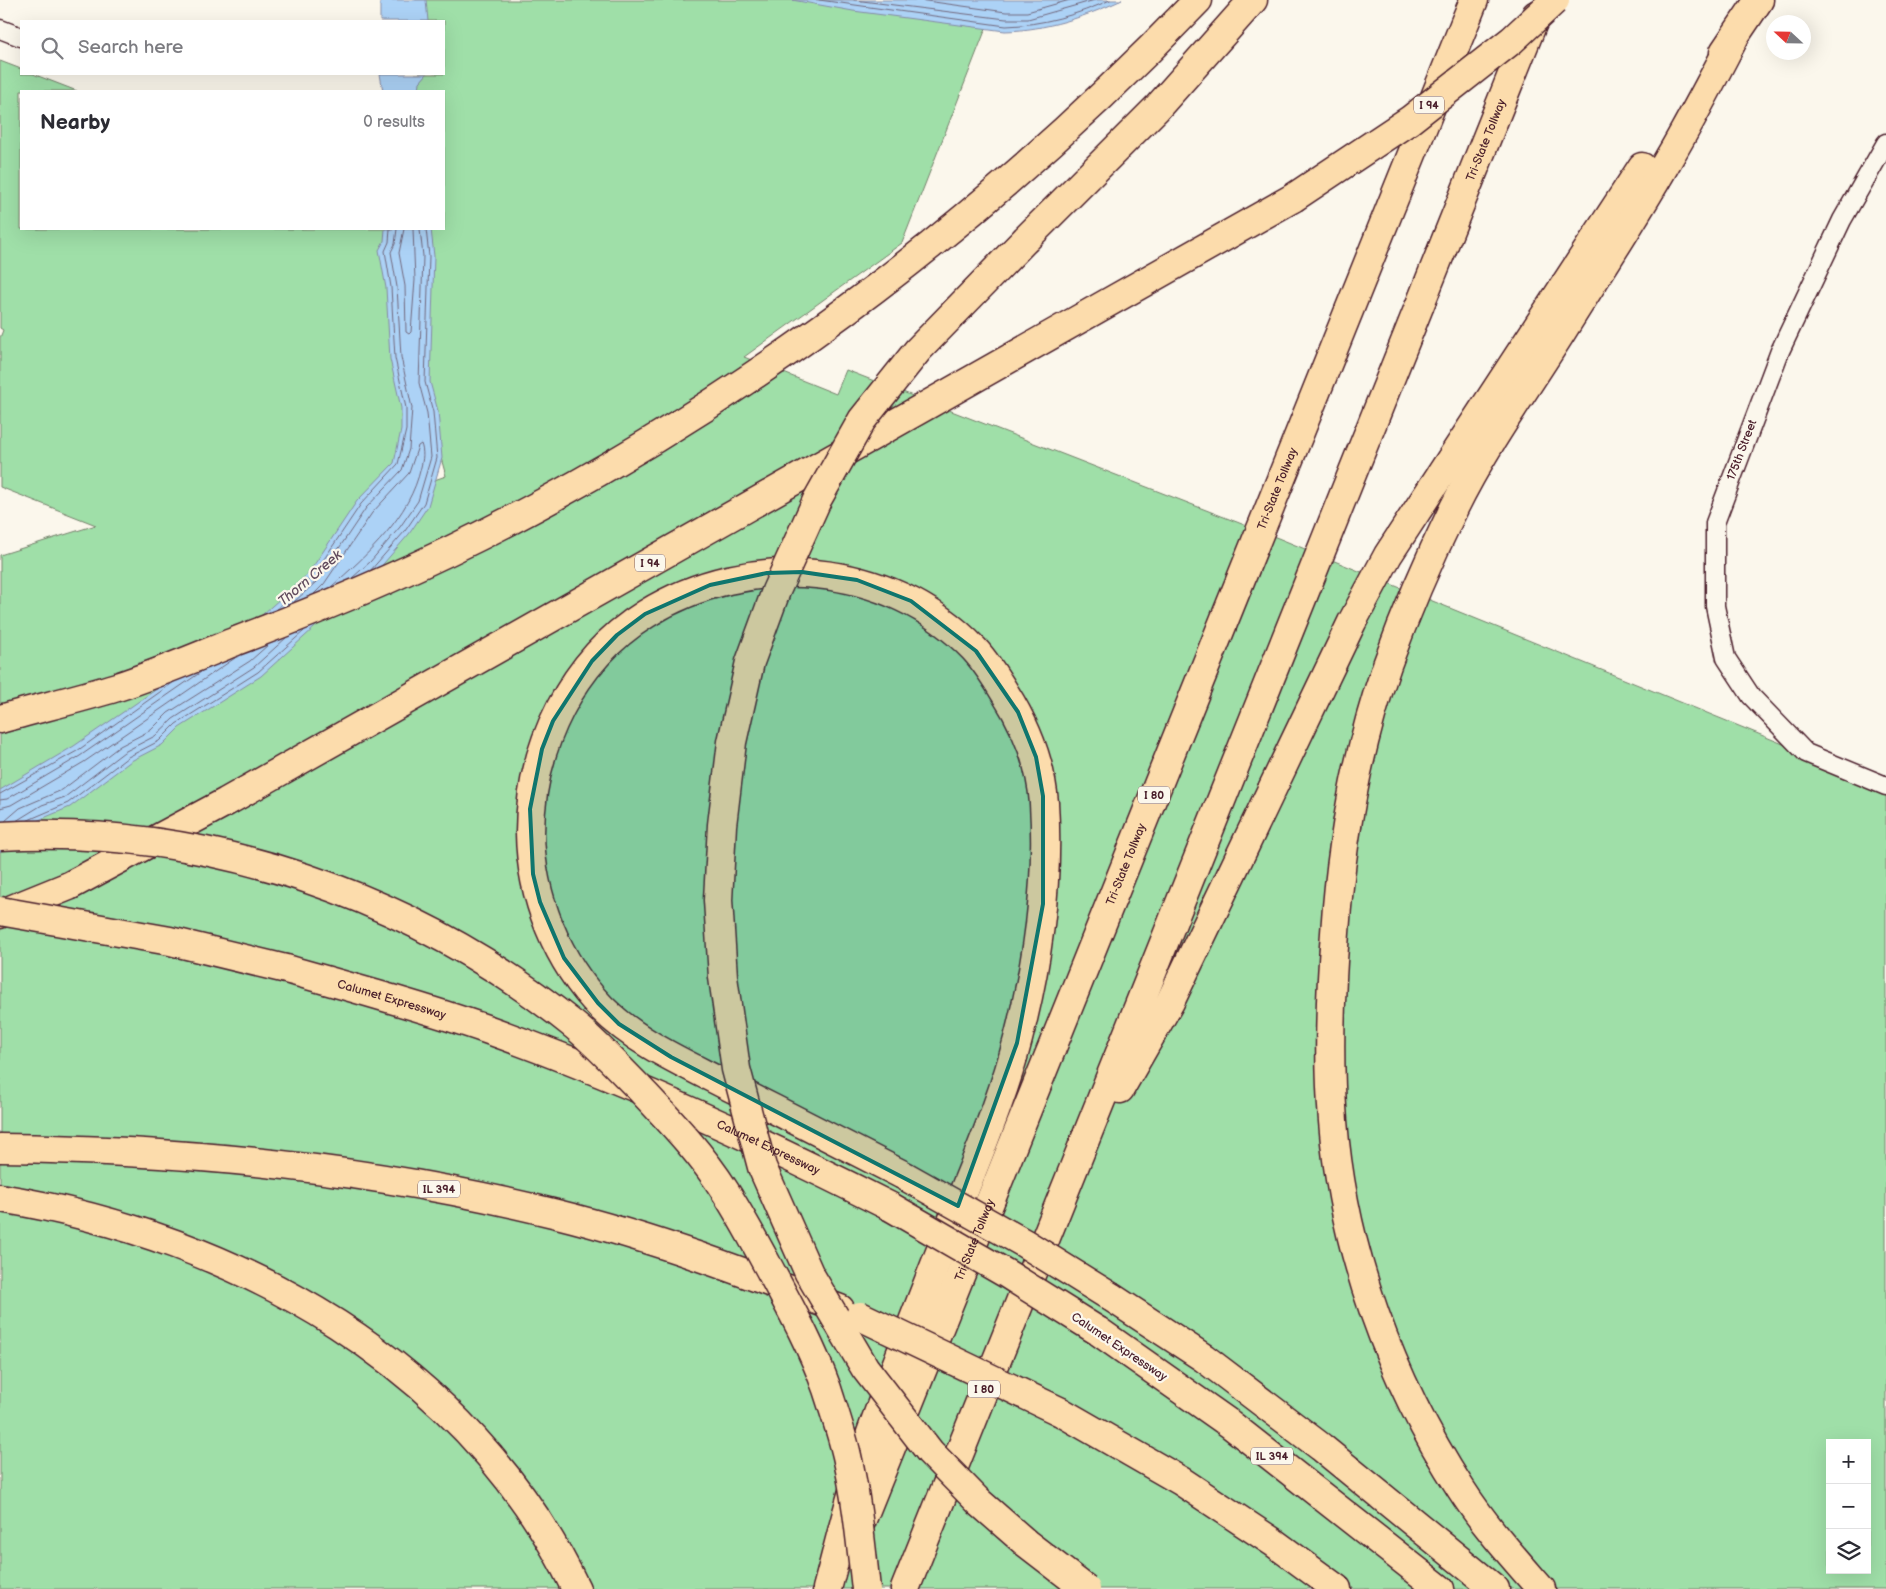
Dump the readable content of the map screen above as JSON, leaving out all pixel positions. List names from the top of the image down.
{
  "streets": {
    "highway": [
      "I 94",
      "Tri-State Tollway",
      "I 80",
      "Calumet Expressway",
      "IL 394"
    ],
    "street": ["175th Street"]
  },
  "crossings": [
    ["I 94", "Calumet Expressway"]
  ],
  "water": ["Thorn Creek"],
  "north": "left",
  "page": {
    "search": "Search here",
    "heading": ["Nearby", "0 results"],
    "map_buttons": ["+", "−"]
  }
}
